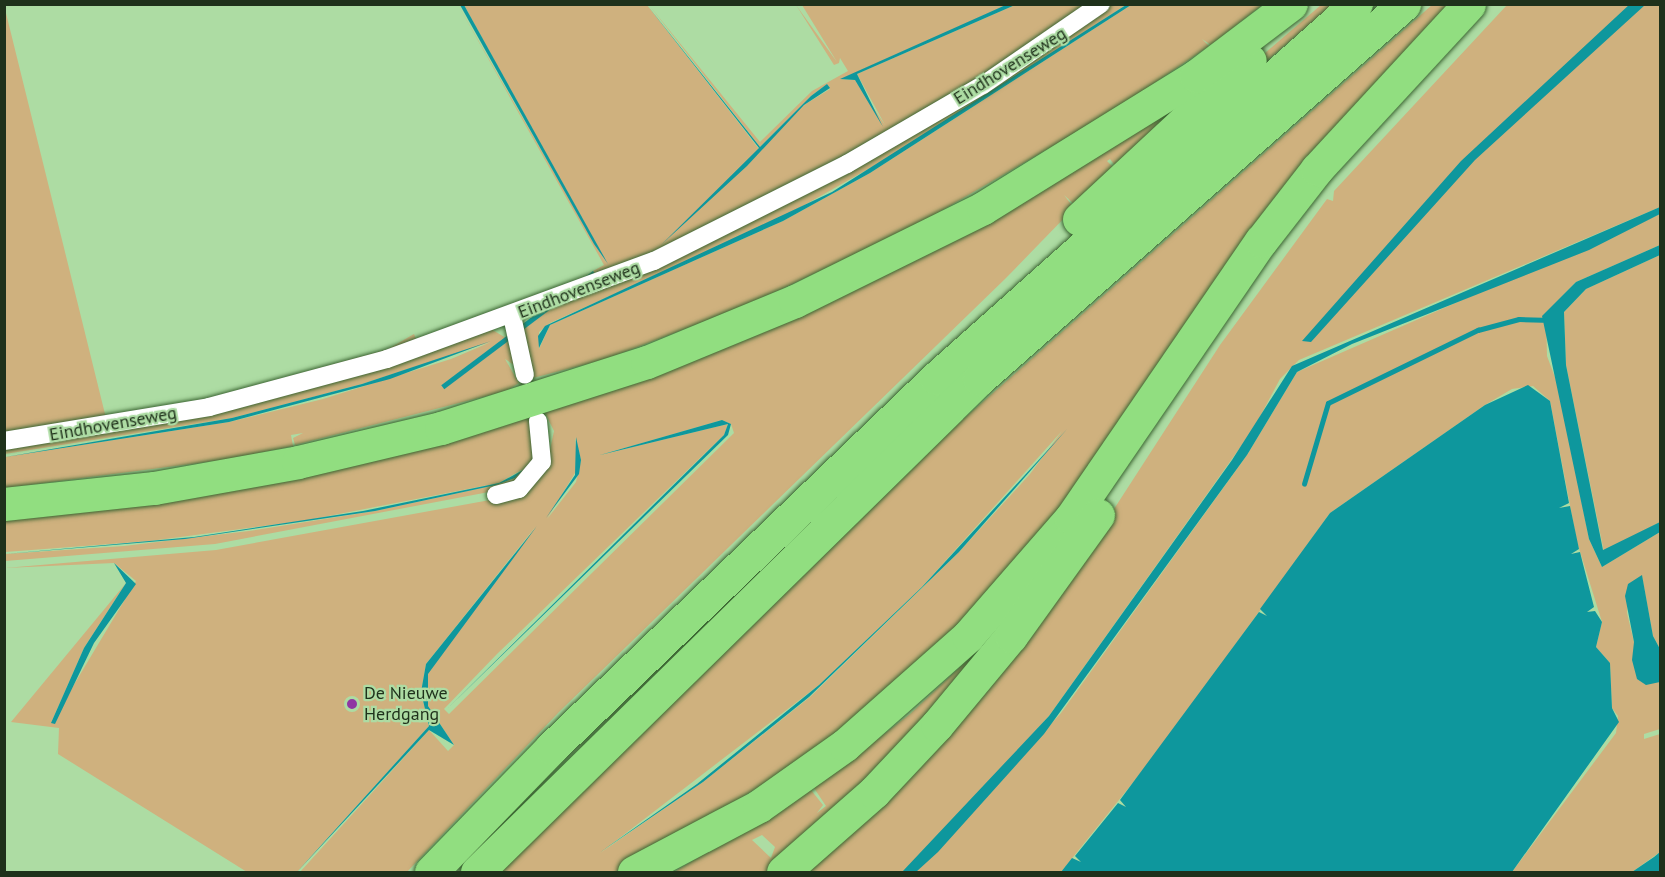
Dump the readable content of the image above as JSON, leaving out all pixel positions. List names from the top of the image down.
{
  "streets": {
    "street": ["Eindhovenseweg"]
  },
  "places": ["De Nieuwe Herdgang"]
}
